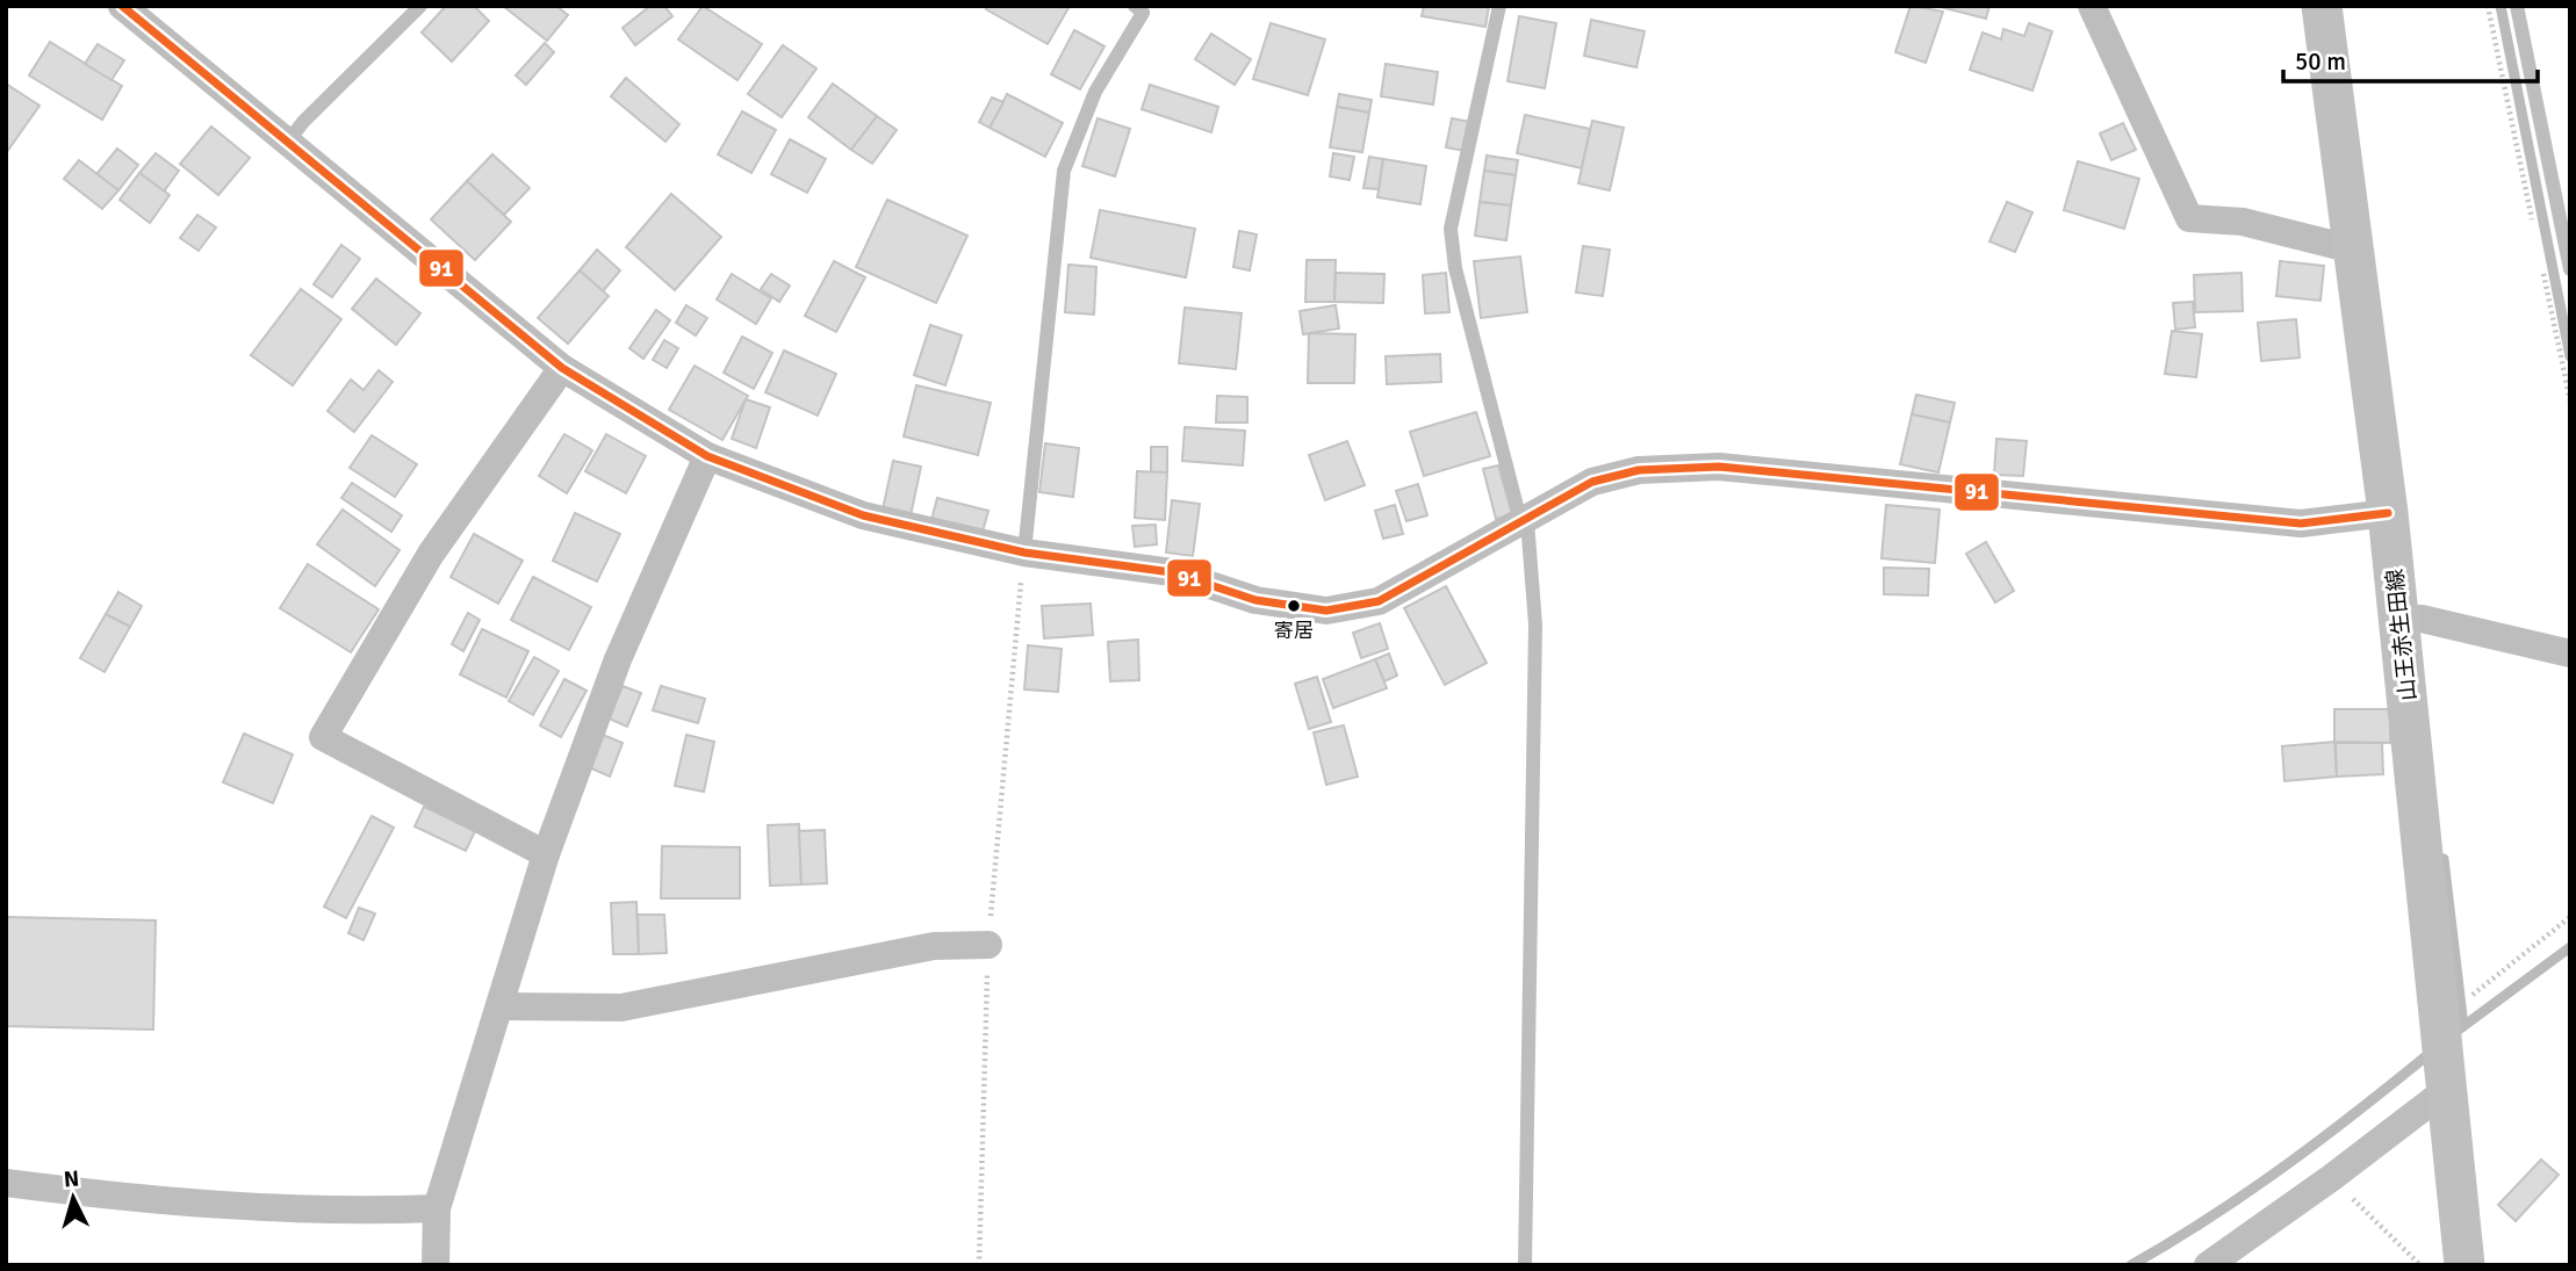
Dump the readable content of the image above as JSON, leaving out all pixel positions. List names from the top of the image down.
{
  "streets": {
    "main road": ["山王赤生田線"]
  },
  "places": ["寄居"],
  "lines": ["transit line 91"],
  "scale_bar": "50 m",
  "north": "top"
}
